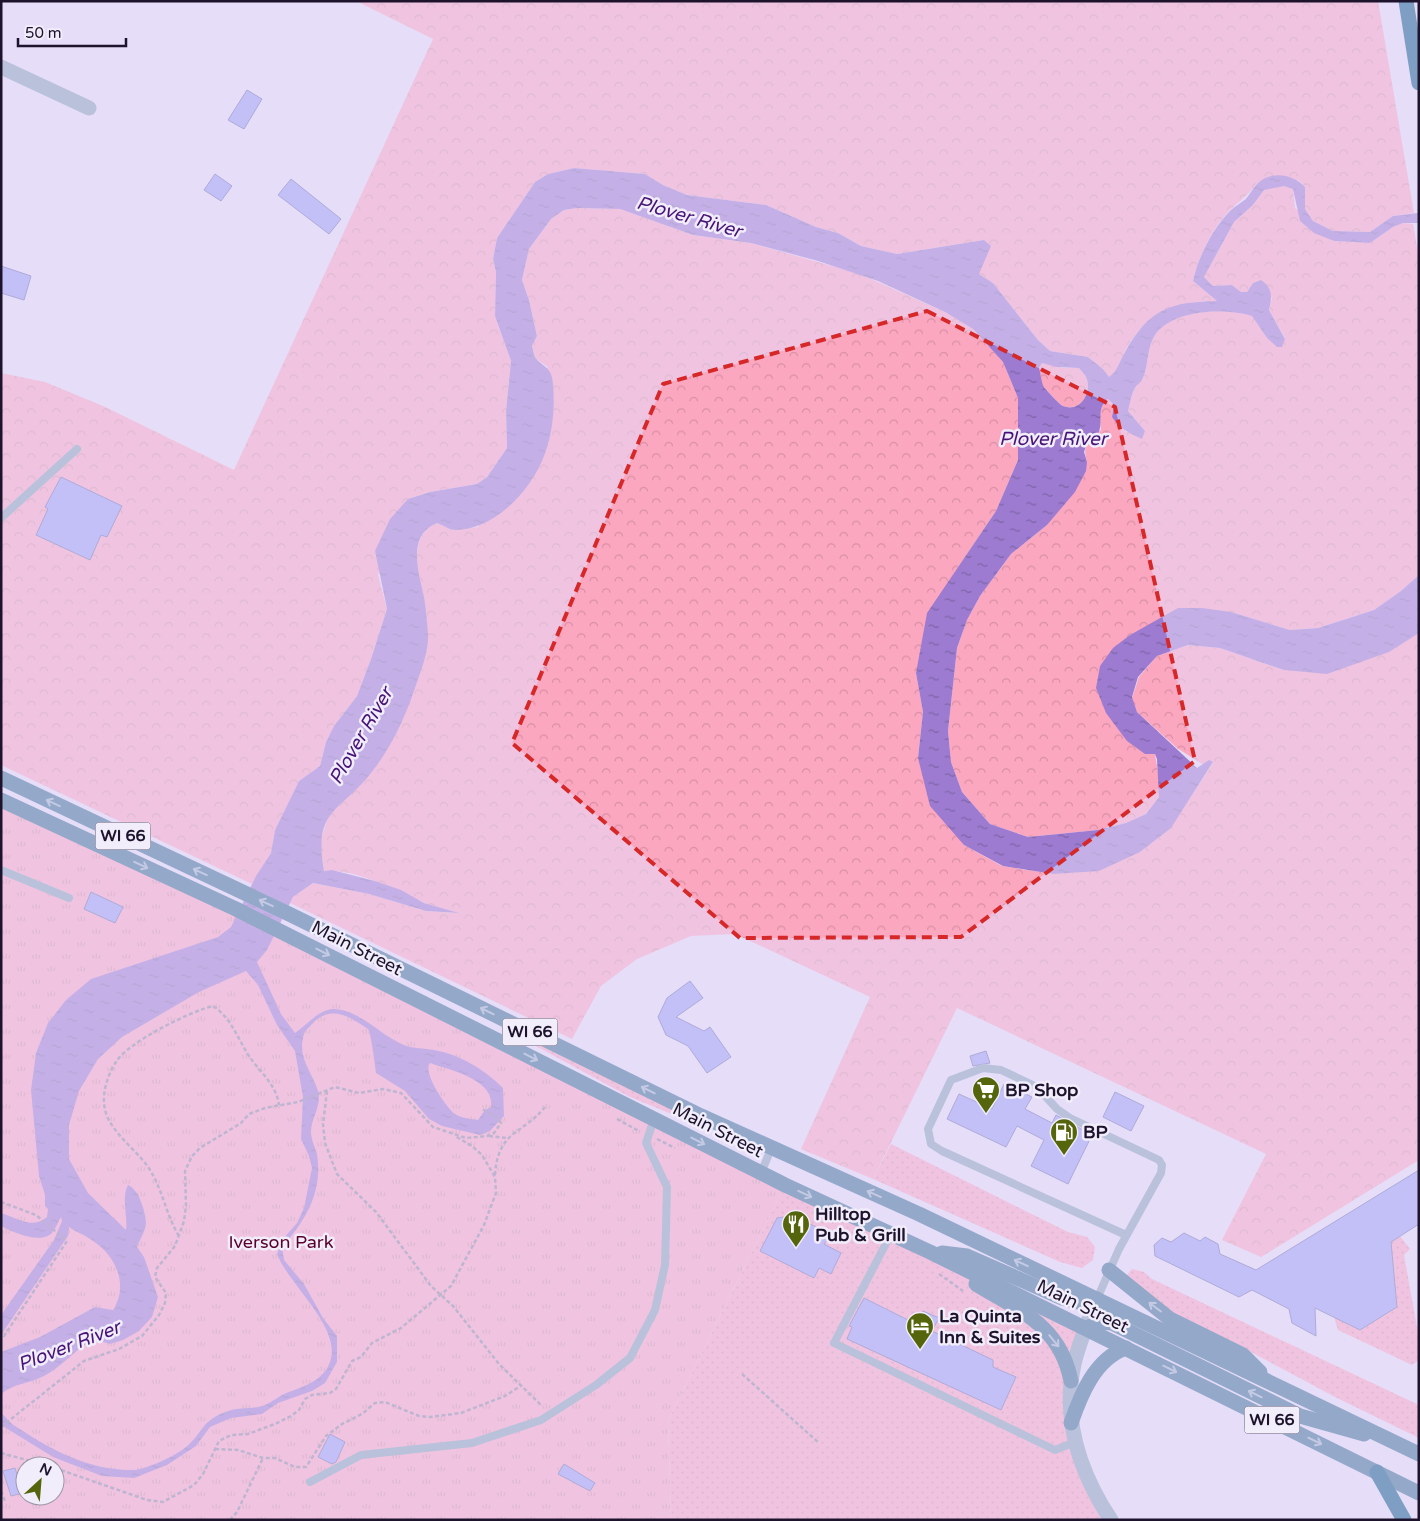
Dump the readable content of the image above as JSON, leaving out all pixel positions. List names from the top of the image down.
{
  "streets": {
    "main road": ["WI 66", "Main Street"]
  },
  "water": ["Plover River"],
  "parks": ["Iverson Park"],
  "places": {
    "supermarket": ["BP Shop"],
    "fuel station": ["BP"],
    "restaurant": ["Hilltop Pub & Grill"],
    "hotel": ["La Quinta Inn & Suites"]
  },
  "scale_bar": "50 m",
  "north": "top right"
}
